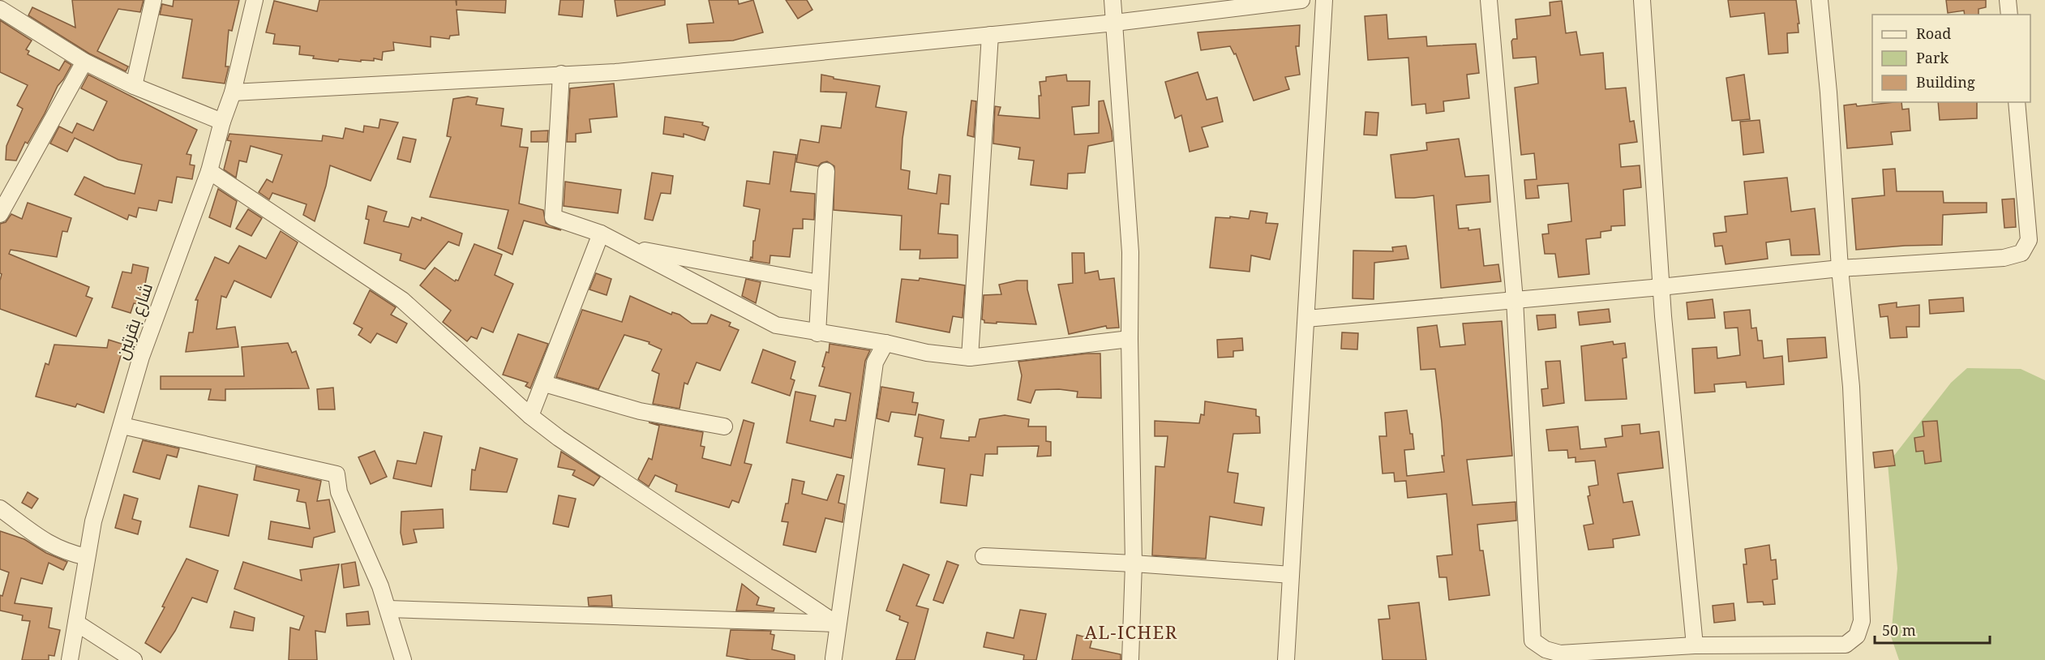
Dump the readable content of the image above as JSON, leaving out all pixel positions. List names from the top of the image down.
{
  "streets": {
    "street": ["شارع بقرتين"]
  },
  "districts": ["AL-ICHER"],
  "legend": ["Road", "Park", "Building"],
  "scale_bar": "50 m"
}
